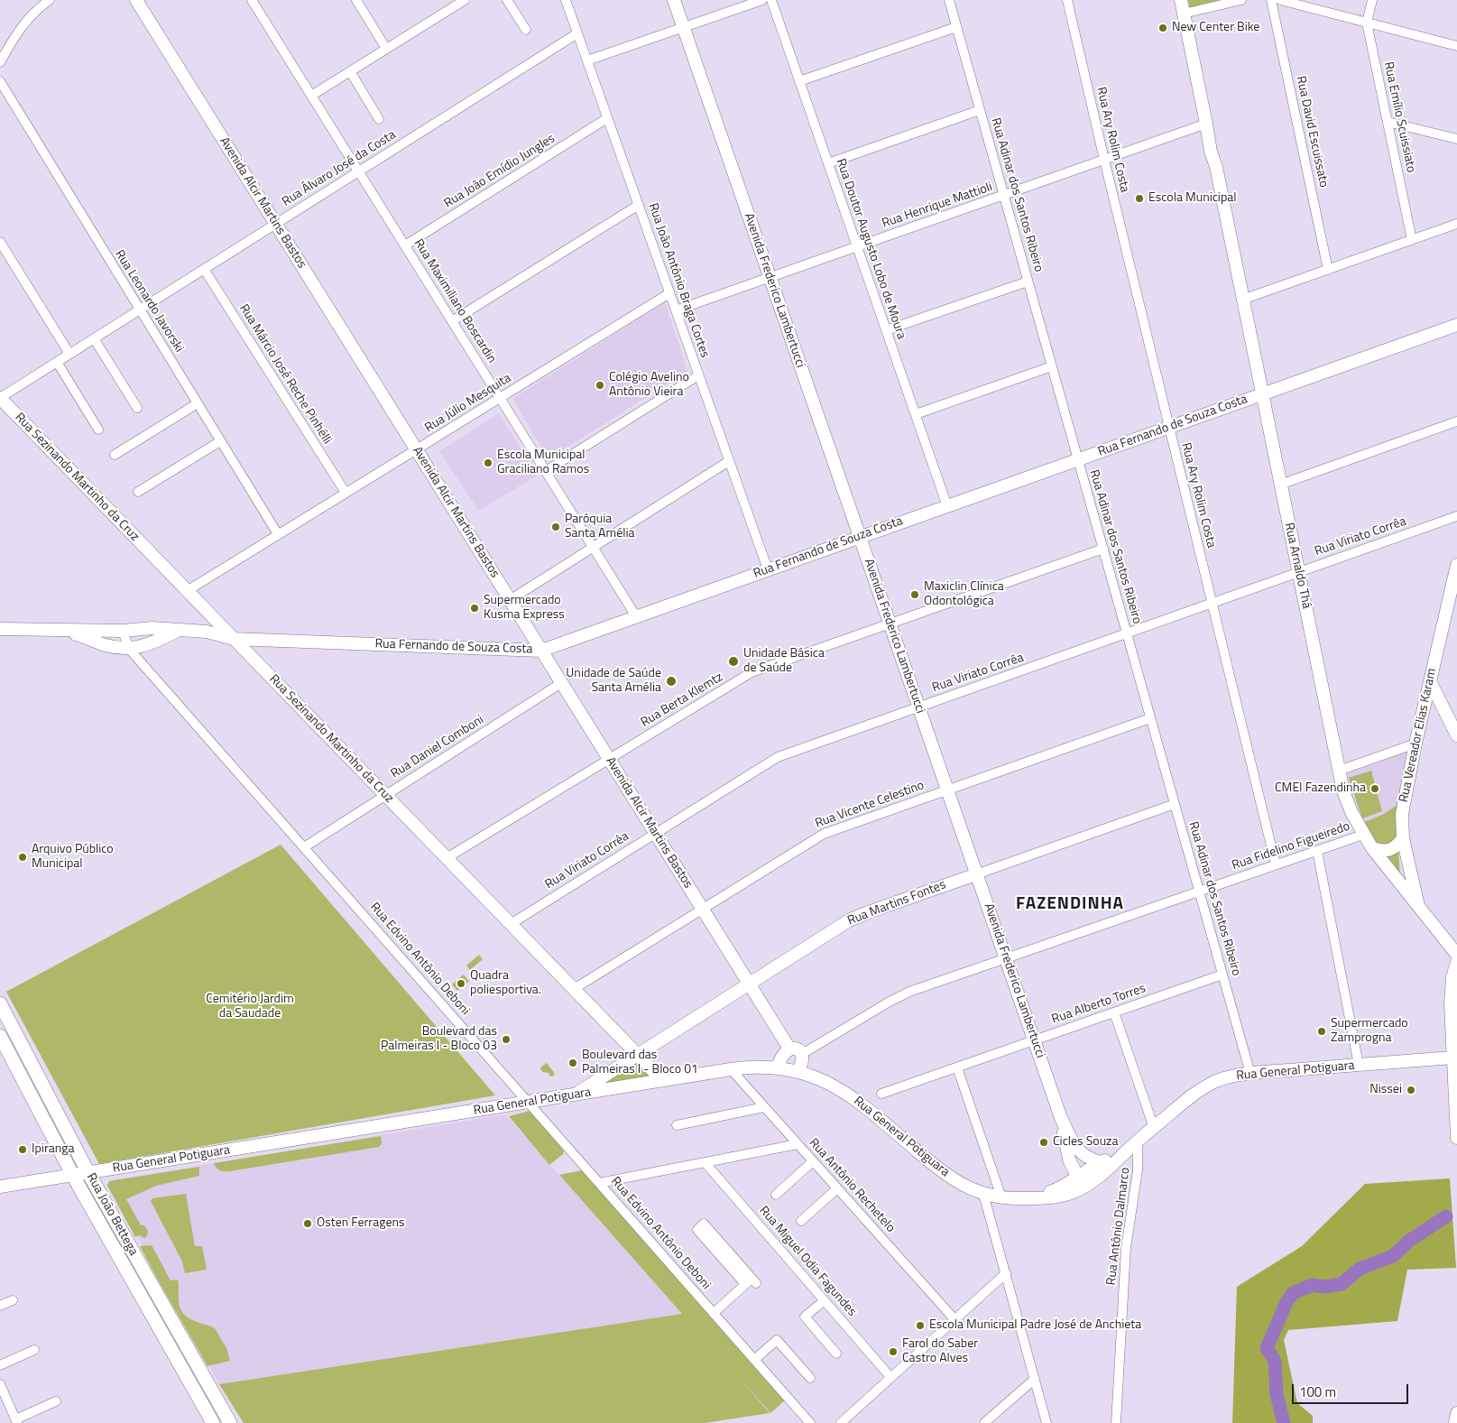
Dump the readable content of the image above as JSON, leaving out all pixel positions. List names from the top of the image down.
{
  "streets": {
    "main road": ["Rua João Bettega"],
    "street": [
      "Rua Emílio Scuissiato",
      "Rua David Escuissato",
      "Rua Ary Rolim Costa",
      "Rua Álvaro José da Costa",
      "Rua João Emídio Jungles",
      "Rua Adinar dos Santos Ribeiro",
      "Avenida Alcir Martins Bastos",
      "Rua Henrique Mattioli",
      "Rua Doutor Augusto Lobo de Moura",
      "Rua João Antônio Braga Cortes",
      "Avenida Frederico Lambertucci",
      "Rua Leonardo Javorski",
      "Rua Maximiliano Boscardin",
      "Rua Márcio José Reche Pinhélli",
      "Rua Júlio Mesquita",
      "Rua Fernando de Souza Costa",
      "Rua Sezinando Martinho da Cruz",
      "Rua Viriato Corrêa",
      "Rua Arnaldo Thá",
      "Rua Berta Klemtz",
      "Rua Vereador Elias Karam",
      "Rua Daniel Comboni",
      "Rua Vicente Celestino",
      "Rua Fidelino Figueiredo",
      "Rua Martins Fontes",
      "Rua Edvino Antônio Deboni",
      "Rua Alberto Torres",
      "Rua General Potiguara",
      "Rua Antônio Rechetelo",
      "Rua Antônio Dalmarco",
      "Rua Miguel Odia Fagundes"
    ]
  },
  "crossings": [
    ["Rua Ary Rolim Costa", "Rua Henrique Mattioli"],
    ["Rua Ary Rolim Costa", "Rua Fernando de Souza Costa"],
    ["Rua Ary Rolim Costa", "Rua Viriato Corrêa"],
    ["Rua Ary Rolim Costa", "Rua Fidelino Figueiredo"],
    ["Rua Álvaro José da Costa", "Avenida Alcir Martins Bastos"],
    ["Rua Álvaro José da Costa", "Rua João Antônio Braga Cortes"],
    ["Rua Álvaro José da Costa", "Rua Leonardo Javorski"],
    ["Rua Álvaro José da Costa", "Rua Maximiliano Boscardin"],
    ["Rua Álvaro José da Costa", "Rua Márcio José Reche Pinhélli"],
    ["Rua Álvaro José da Costa", "Rua Sezinando Martinho da Cruz"],
    ["Rua João Emídio Jungles", "Rua João Antônio Braga Cortes"],
    ["Rua João Emídio Jungles", "Rua Maximiliano Boscardin"],
    ["Rua Adinar dos Santos Ribeiro", "Rua Henrique Mattioli"],
    ["Rua Adinar dos Santos Ribeiro", "Rua Fernando de Souza Costa"],
    ["Rua Adinar dos Santos Ribeiro", "Rua Viriato Corrêa"],
    ["Rua Adinar dos Santos Ribeiro", "Rua Berta Klemtz"],
    ["Rua Adinar dos Santos Ribeiro", "Rua Vicente Celestino"],
    ["Rua Adinar dos Santos Ribeiro", "Rua Fidelino Figueiredo"],
    ["Rua Adinar dos Santos Ribeiro", "Rua Martins Fontes"],
    ["Rua Adinar dos Santos Ribeiro", "Rua Alberto Torres"],
    ["Rua Adinar dos Santos Ribeiro", "Rua General Potiguara"],
    ["Avenida Alcir Martins Bastos", "Rua Júlio Mesquita"],
    ["Avenida Alcir Martins Bastos", "Rua Fernando de Souza Costa"],
    ["Avenida Alcir Martins Bastos", "Rua Viriato Corrêa"],
    ["Avenida Alcir Martins Bastos", "Rua Berta Klemtz"],
    ["Avenida Alcir Martins Bastos", "Rua Daniel Comboni"],
    ["Avenida Alcir Martins Bastos", "Rua Vicente Celestino"],
    ["Avenida Alcir Martins Bastos", "Rua Fidelino Figueiredo"],
    ["Avenida Alcir Martins Bastos", "Rua Martins Fontes"],
    ["Avenida Alcir Martins Bastos", "Rua General Potiguara"],
    ["Rua Henrique Mattioli", "Rua Doutor Augusto Lobo de Moura"],
    ["Rua Henrique Mattioli", "Rua João Antônio Braga Cortes"],
    ["Rua Henrique Mattioli", "Avenida Frederico Lambertucci"],
    ["Rua Henrique Mattioli", "Rua Arnaldo Thá"],
    ["Rua Doutor Augusto Lobo de Moura", "Rua Fernando de Souza Costa"],
    ["Rua João Antônio Braga Cortes", "Rua Júlio Mesquita"],
    ["Rua João Antônio Braga Cortes", "Rua Fernando de Souza Costa"],
    ["Avenida Frederico Lambertucci", "Rua Fernando de Souza Costa"],
    ["Avenida Frederico Lambertucci", "Rua Viriato Corrêa"],
    ["Avenida Frederico Lambertucci", "Rua Berta Klemtz"],
    ["Avenida Frederico Lambertucci", "Rua Vicente Celestino"],
    ["Avenida Frederico Lambertucci", "Rua Fidelino Figueiredo"],
    ["Avenida Frederico Lambertucci", "Rua Martins Fontes"],
    ["Avenida Frederico Lambertucci", "Rua Alberto Torres"],
    ["Avenida Frederico Lambertucci", "Rua General Potiguara"],
    ["Rua Leonardo Javorski", "Rua Júlio Mesquita"],
    ["Rua Maximiliano Boscardin", "Rua Júlio Mesquita"],
    ["Rua Maximiliano Boscardin", "Rua Fernando de Souza Costa"],
    ["Rua Márcio José Reche Pinhélli", "Rua Júlio Mesquita"],
    ["Rua Júlio Mesquita", "Rua Sezinando Martinho da Cruz"],
    ["Rua Fernando de Souza Costa", "Rua Sezinando Martinho da Cruz"],
    ["Rua Fernando de Souza Costa", "Rua Arnaldo Thá"],
    ["Rua Fernando de Souza Costa", "Rua Edvino Antônio Deboni"],
    ["Rua Sezinando Martinho da Cruz", "Rua Viriato Corrêa"],
    ["Rua Sezinando Martinho da Cruz", "Rua Berta Klemtz"],
    ["Rua Sezinando Martinho da Cruz", "Rua Daniel Comboni"],
    ["Rua Sezinando Martinho da Cruz", "Rua Vicente Celestino"],
    ["Rua Sezinando Martinho da Cruz", "Rua Martins Fontes"],
    ["Rua Sezinando Martinho da Cruz", "Rua General Potiguara"],
    ["Rua Viriato Corrêa", "Rua Arnaldo Thá"],
    ["Rua Arnaldo Thá", "Rua Vereador Elias Karam"],
    ["Rua Arnaldo Thá", "Rua Fidelino Figueiredo"],
    ["Rua Daniel Comboni", "Rua Edvino Antônio Deboni"],
    ["Rua Fidelino Figueiredo", "Rua General Potiguara"],
    ["Rua Martins Fontes", "Rua General Potiguara"],
    ["Rua Edvino Antônio Deboni", "Rua General Potiguara"],
    ["Rua General Potiguara", "Rua Antônio Rechetelo"],
    ["Rua General Potiguara", "Rua João Bettega"],
    ["Rua General Potiguara", "Rua Antônio Dalmarco"]
  ],
  "districts": ["FAZENDINHA"],
  "parks": ["Cemitério Jardim da Saudade"],
  "places": [
    "New Center Bike",
    "Escola Municipal",
    "Colégio Avelino Antônio Vieira",
    "Escola Municipal Graciliano Ramos",
    "Paróquia Santa Amélia",
    "Maxiclin Clínica Odontológica",
    "Supermercado Kusma Express",
    "Unidade Básica de Saúde",
    "Unidade de Saúde Santa Amélia",
    "CMEI Fazendinha",
    "Arquivo Público Municipal",
    "Quadra poliesportiva.",
    "Supermercado Zamprogna",
    "Boulevard das Palmeiras I - Bloco 03",
    "Boulevard das Palmeiras I - Bloco 01",
    "Nissei",
    "Cicles Souza",
    "Ipiranga",
    "Osten Ferragens",
    "Escola Municipal Padre José de Anchieta",
    "Farol do Saber Castro Alves"
  ],
  "scale_bar": "100 m"
}
